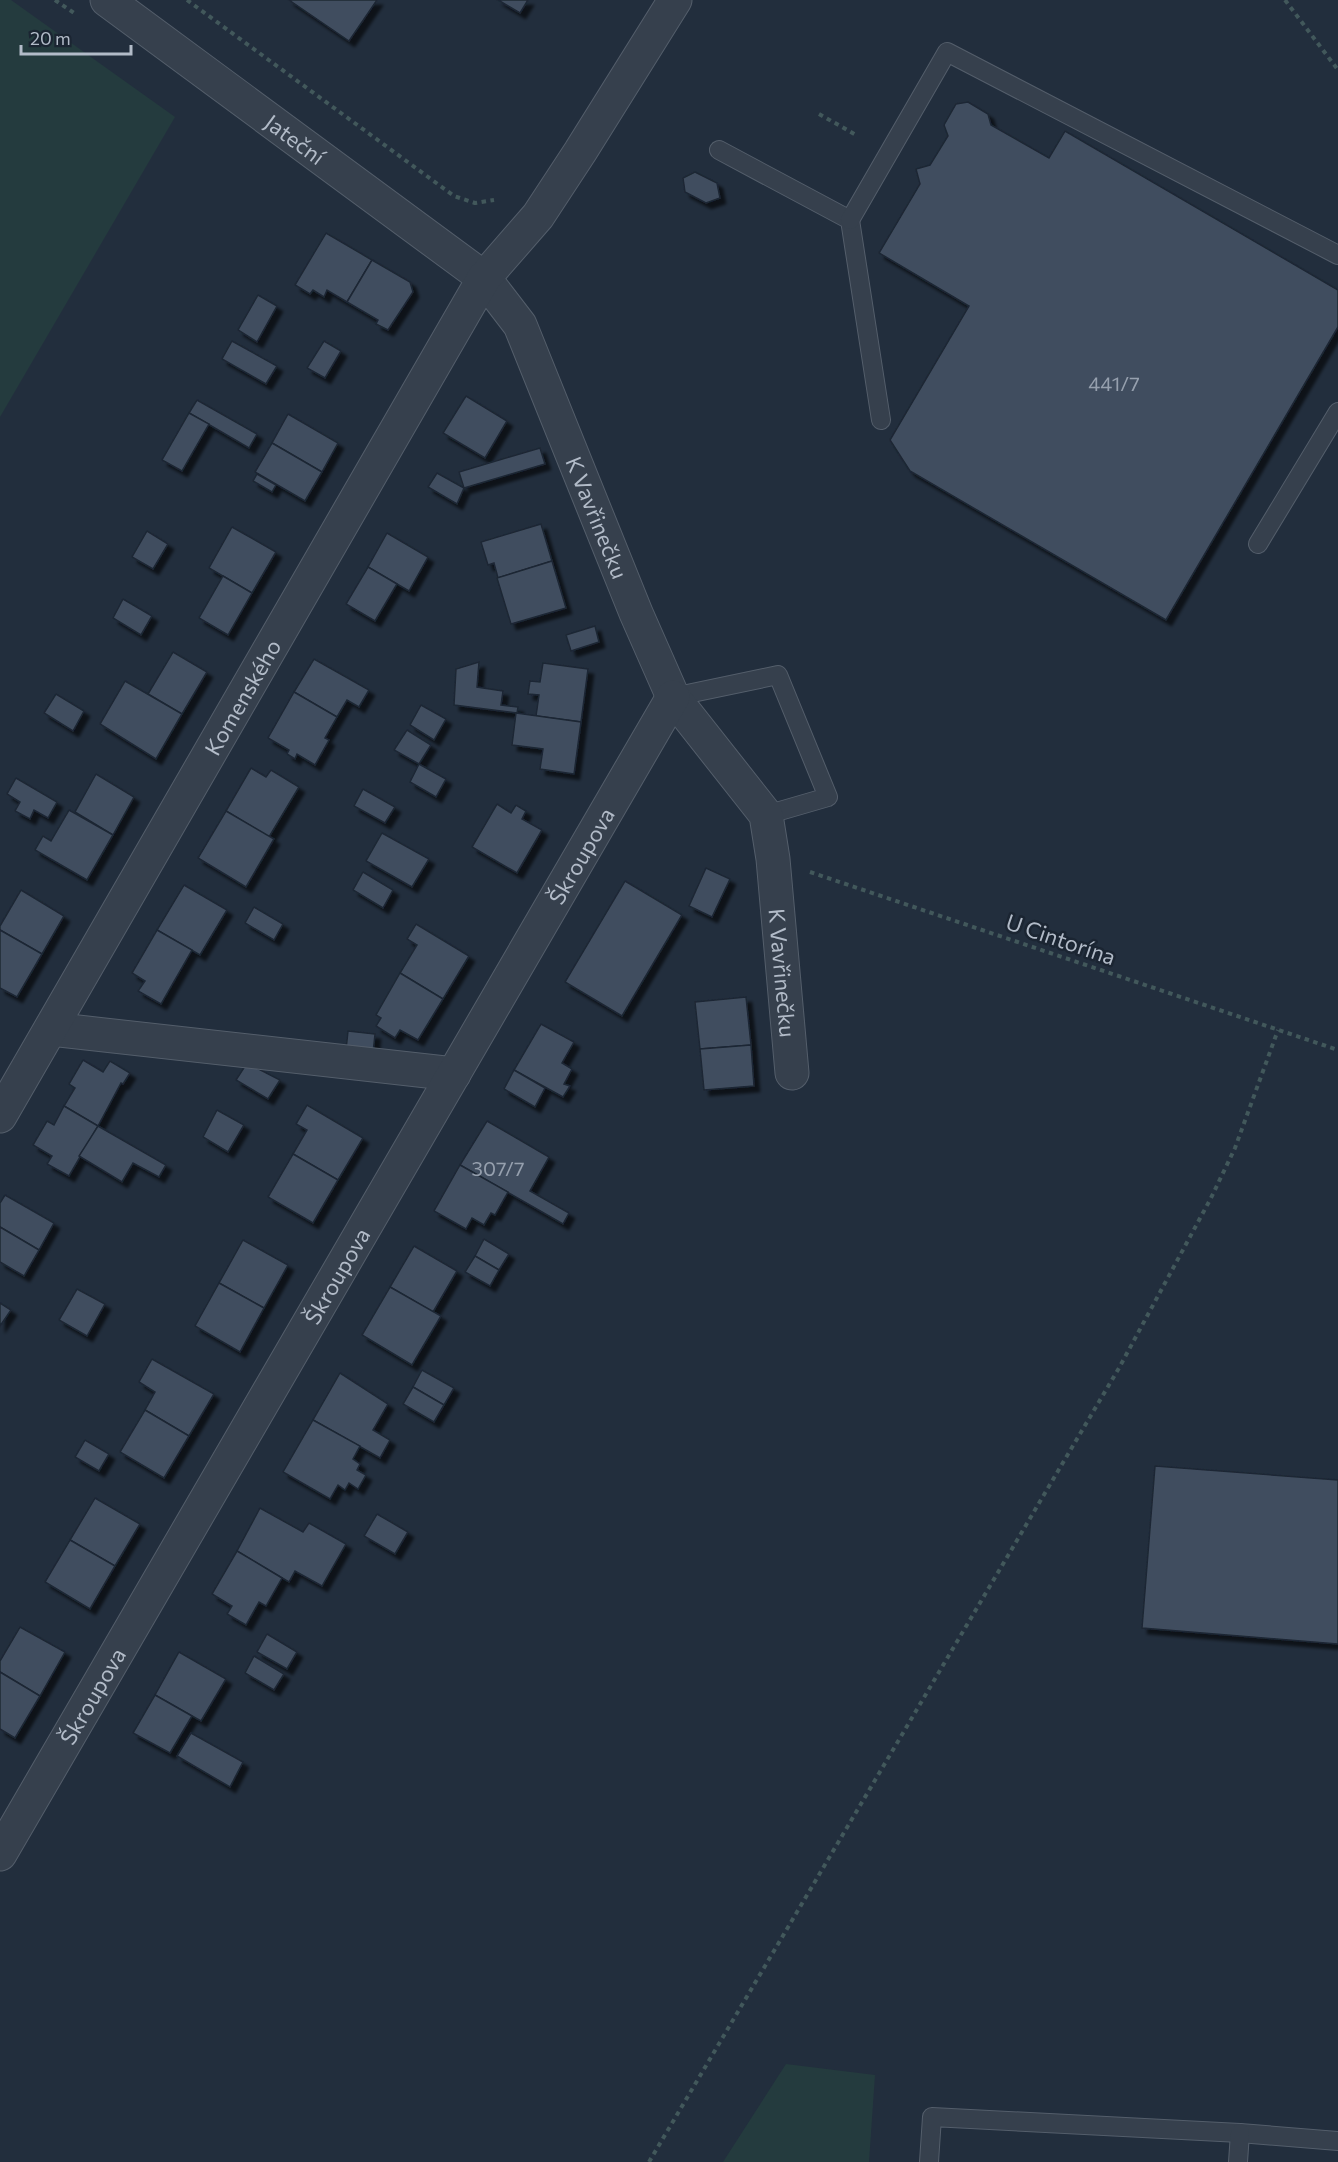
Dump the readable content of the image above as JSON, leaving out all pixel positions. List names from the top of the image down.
{
  "streets": {
    "street": [
      "Jateční",
      "K Vavřinečku",
      "Komenského",
      "Škroupova"
    ],
    "path": ["U Cintorína"]
  },
  "crossings": [
    ["Jateční", "K Vavřinečku"],
    ["Jateční", "Komenského"],
    ["K Vavřinečku", "Komenského"],
    ["K Vavřinečku", "Škroupova"],
    ["K Vavřinečku", "U Cintorína"]
  ],
  "house_numbers": ["441/7", "307/7"],
  "scale_bar": "20 m"
}
